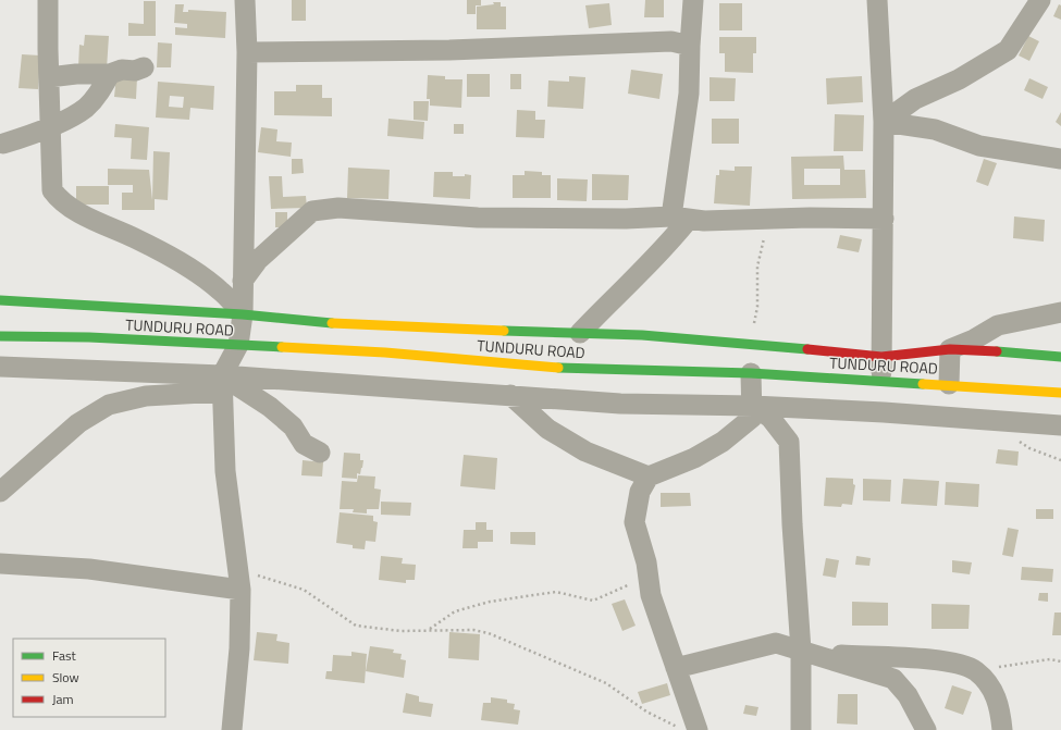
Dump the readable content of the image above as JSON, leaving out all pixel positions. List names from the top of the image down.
{
  "streets": {
    "main road": ["TUNDURU ROAD"]
  },
  "legend": ["Fast", "Slow", "Jam"]
}
